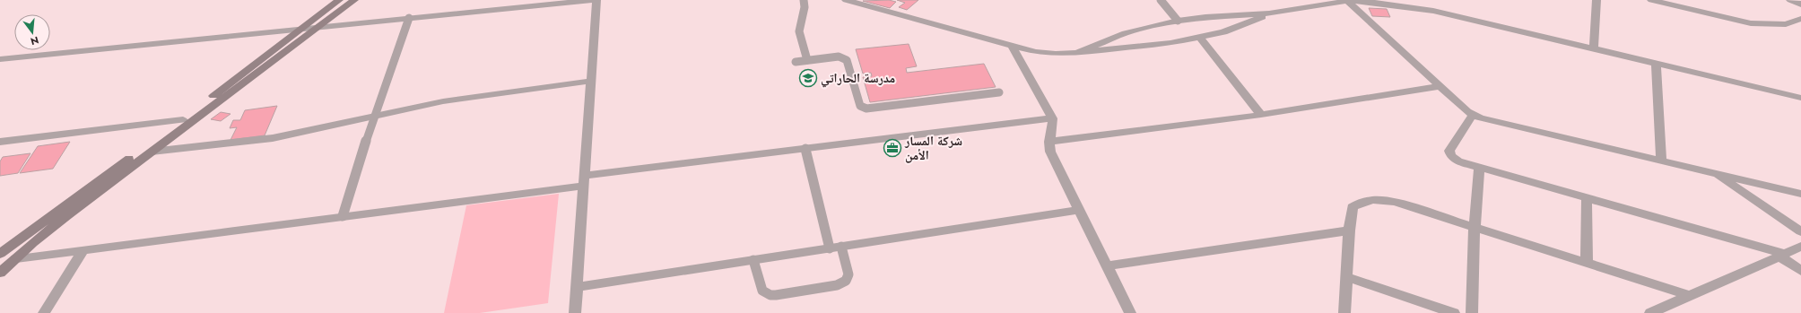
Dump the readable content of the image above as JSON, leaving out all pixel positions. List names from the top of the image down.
{
  "places": {
    "school or university": ["مدرسة الحاراتي"],
    "office": ["شركة المسار الأمن"]
  },
  "north": "bottom"
}
